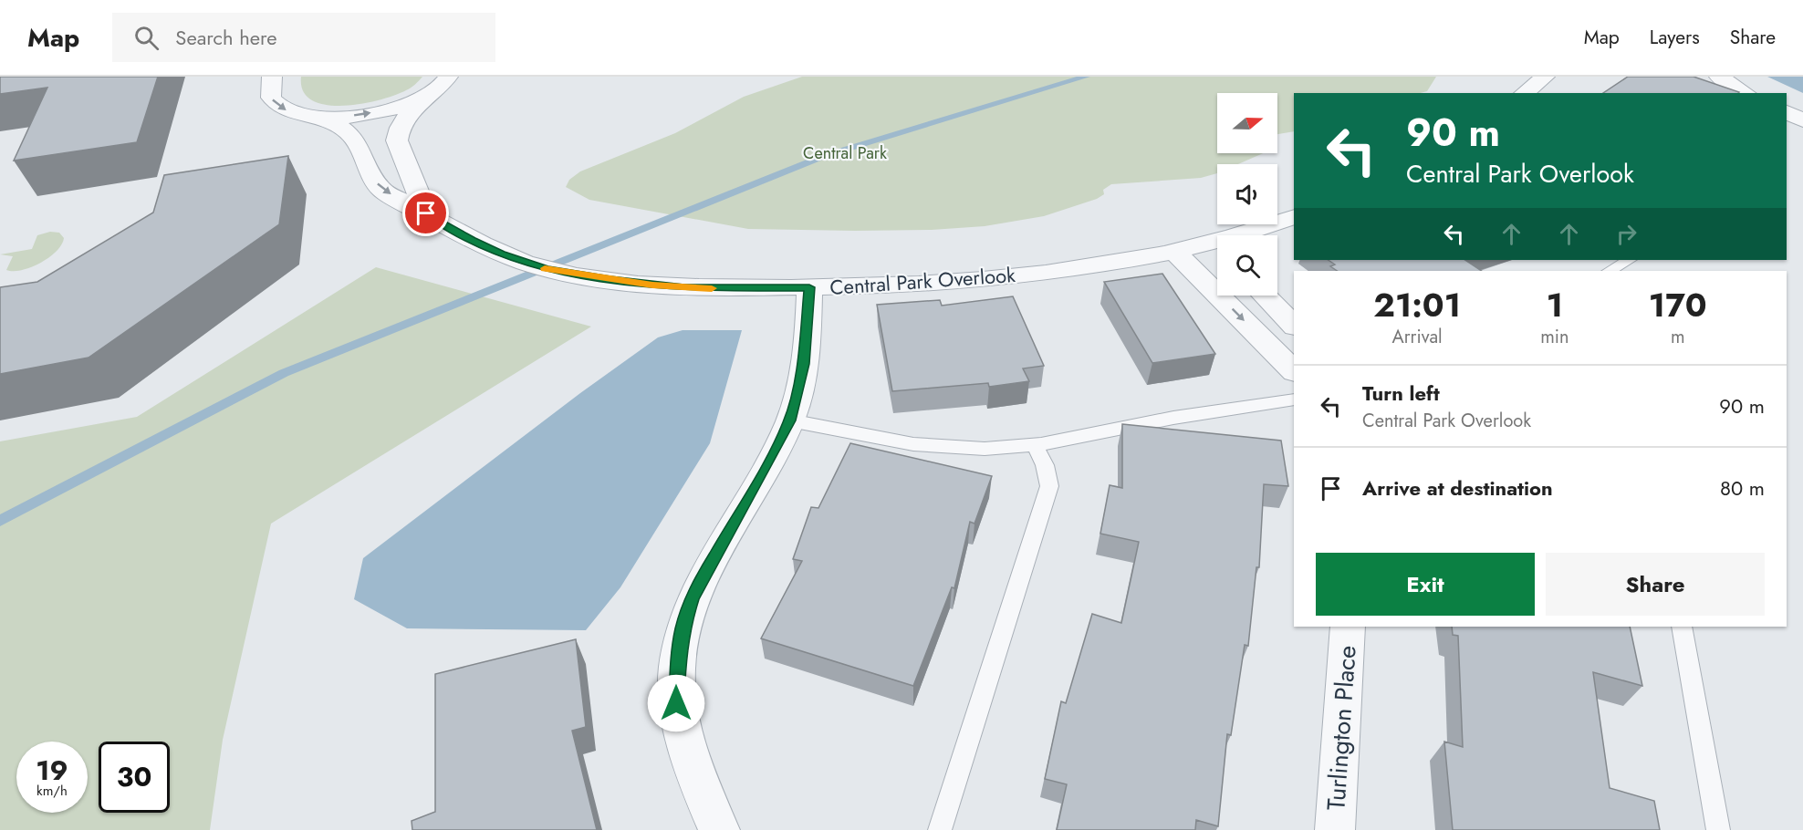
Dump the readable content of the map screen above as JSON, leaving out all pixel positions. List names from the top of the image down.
{
  "streets": {
    "street": ["Central Park Overlook", "Turlington Place"]
  },
  "parks": ["Central Park"],
  "north": "right",
  "page": {
    "header": "Map",
    "search": "Search here",
    "nav": ["Map", "Layers", "Share"],
    "turn": ["90 m", "Central Park Overlook"],
    "eta": [
      "21:01",
      "Arrival",
      "1",
      "min",
      "170",
      "m"
    ],
    "list": [
      {
        "name": "Turn left",
        "note": "Central Park Overlook",
        "value": "90 m"
      },
      {
        "name": "Arrive at destination",
        "value": "80 m"
      }
    ],
    "buttons": ["Exit", "Share"],
    "speed": "19 km/h",
    "limit": "30"
  }
}
